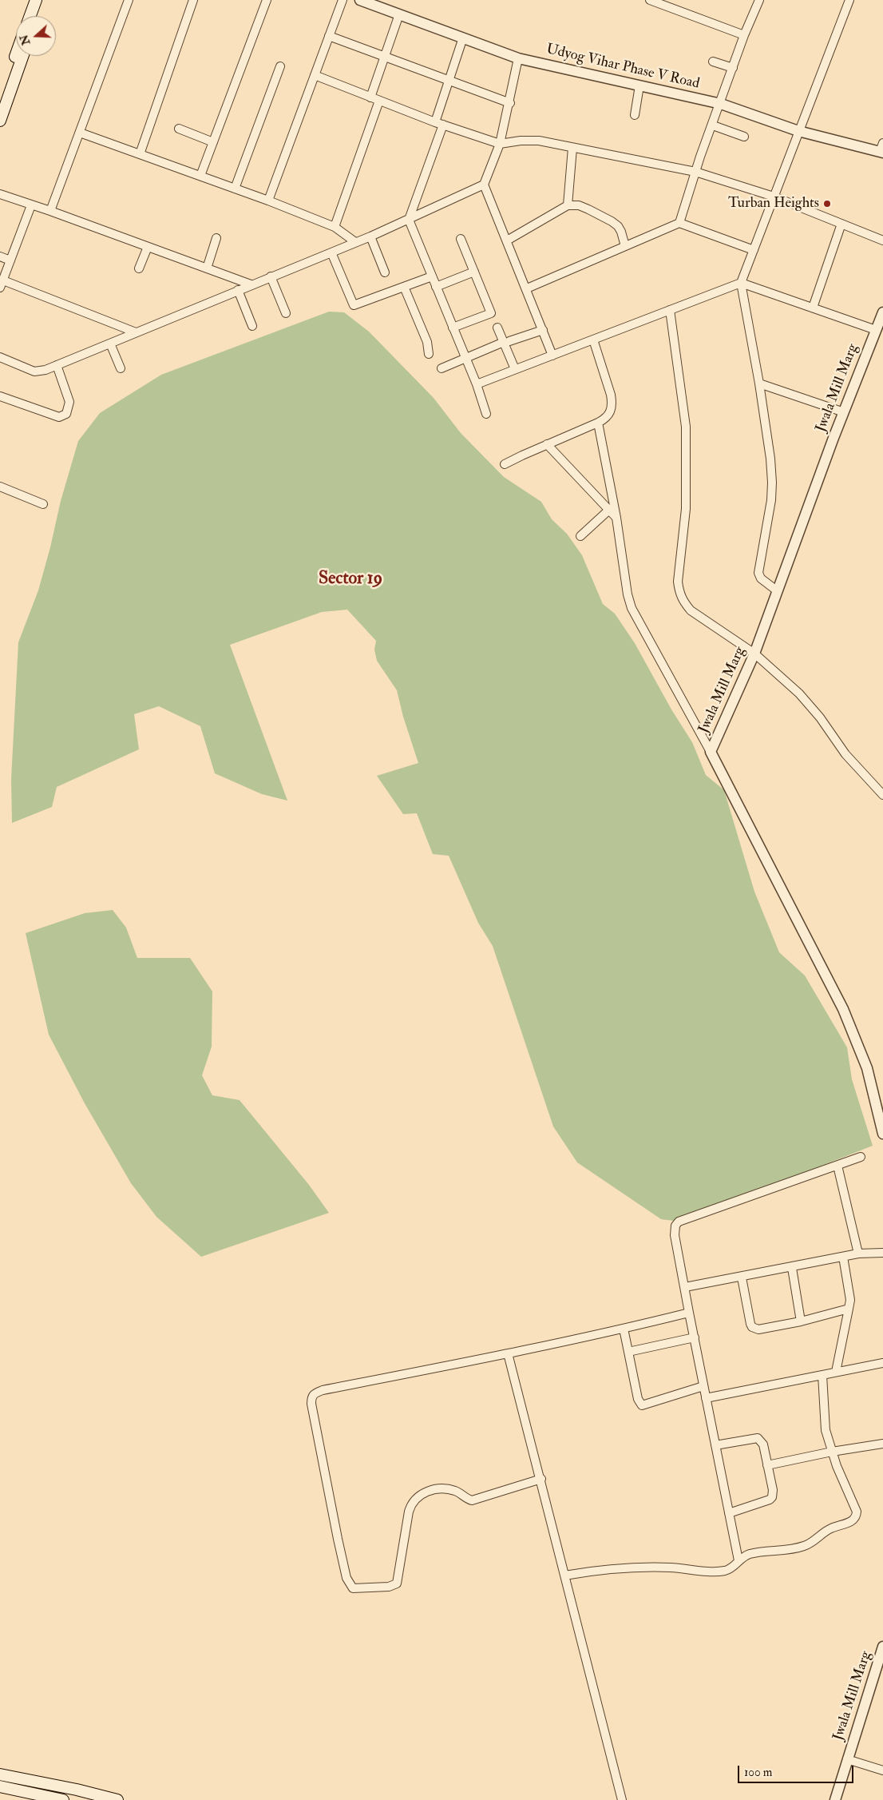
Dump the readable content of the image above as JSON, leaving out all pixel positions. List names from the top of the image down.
{
  "streets": {
    "street": ["Udyog Vihar Phase V Road", "Jwala Mill Marg"]
  },
  "districts": ["Sector 19"],
  "places": ["Turban Heights"],
  "scale_bar": "100 m",
  "north": "left"
}
